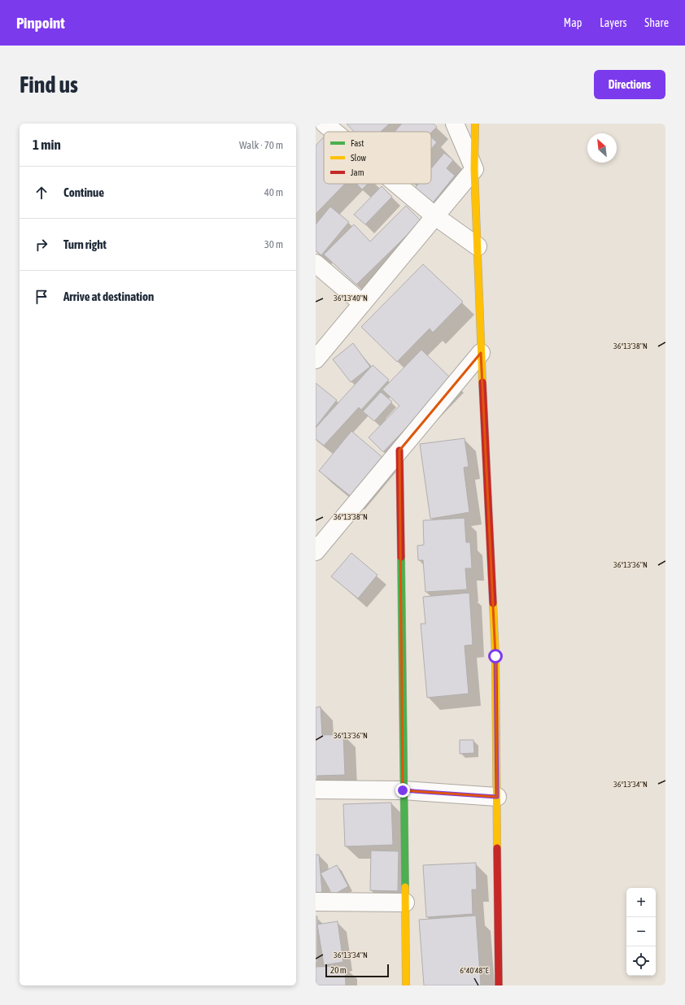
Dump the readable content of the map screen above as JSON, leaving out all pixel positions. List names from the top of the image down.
{
  "legend": ["Fast", "Slow", "Jam"],
  "scale_bar": "20 m",
  "north": "top left",
  "page": {
    "header": "Pinpoint",
    "nav": ["Map", "Layers", "Share"],
    "buttons": "Directions",
    "title": "Find us",
    "heading": ["1 min", "Walk · 70 m"],
    "list": [
      ["Continue", "40 m"],
      ["Turn right", "30 m"],
      "Arrive at destination"
    ],
    "map_buttons": ["+", "−"],
    "scale": "20 m"
  },
  "coordinates": [
    "36°13'40\"N",
    "36°13'38\"N",
    "36°13'36\"N",
    "36°13'34\"N",
    "6°40'48\"E"
  ]
}
